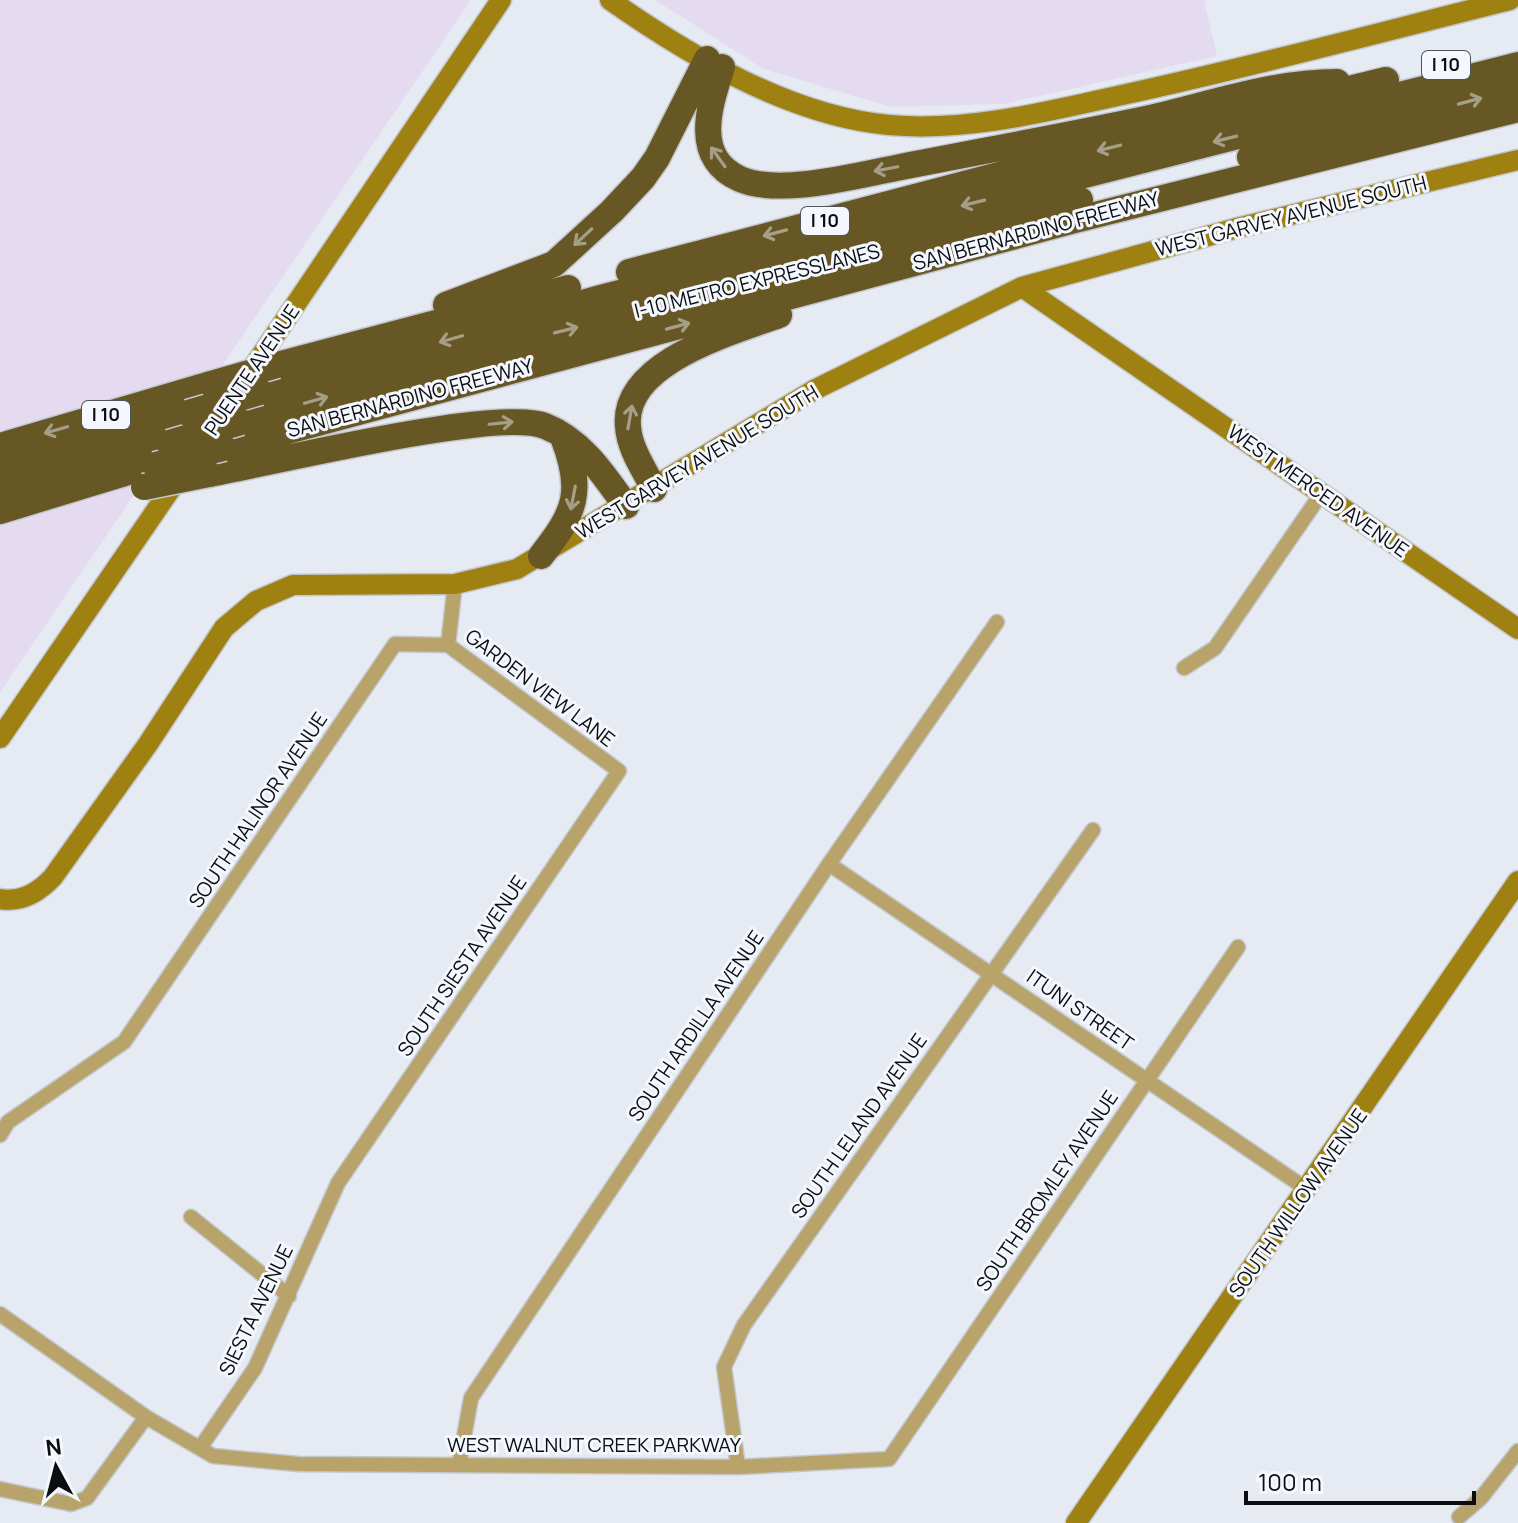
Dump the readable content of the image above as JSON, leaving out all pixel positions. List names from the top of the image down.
{
  "streets": {
    "highway": ["I 10", "SAN BERNARDINO FREEWAY", "I-10 METRO EXPRESSLANES"],
    "street": [
      "WEST GARVEY AVENUE SOUTH",
      "PUENTE AVENUE",
      "WEST MERCED AVENUE",
      "GARDEN VIEW LANE",
      "SOUTH HALINOR AVENUE",
      "SOUTH SIESTA AVENUE",
      "ITUNI STREET",
      "SOUTH ARDILLA AVENUE",
      "SOUTH LELAND AVENUE",
      "SOUTH BROMLEY AVENUE",
      "SOUTH WILLOW AVENUE",
      "SIESTA AVENUE",
      "WEST WALNUT CREEK PARKWAY"
    ]
  },
  "crossings": [
    ["WEST GARVEY AVENUE SOUTH", "WEST MERCED AVENUE"],
    ["WEST GARVEY AVENUE SOUTH", "GARDEN VIEW LANE"],
    ["SAN BERNARDINO FREEWAY", "I-10 METRO EXPRESSLANES"],
    ["GARDEN VIEW LANE", "SOUTH HALINOR AVENUE"],
    ["GARDEN VIEW LANE", "SOUTH SIESTA AVENUE"],
    ["SOUTH SIESTA AVENUE", "SIESTA AVENUE"],
    ["ITUNI STREET", "SOUTH ARDILLA AVENUE"],
    ["ITUNI STREET", "SOUTH LELAND AVENUE"],
    ["ITUNI STREET", "SOUTH BROMLEY AVENUE"],
    ["ITUNI STREET", "SOUTH WILLOW AVENUE"],
    ["SOUTH ARDILLA AVENUE", "WEST WALNUT CREEK PARKWAY"],
    ["SOUTH LELAND AVENUE", "WEST WALNUT CREEK PARKWAY"],
    ["SOUTH BROMLEY AVENUE", "WEST WALNUT CREEK PARKWAY"],
    ["SIESTA AVENUE", "WEST WALNUT CREEK PARKWAY"]
  ],
  "scale_bar": "100 m",
  "north": "top"
}
